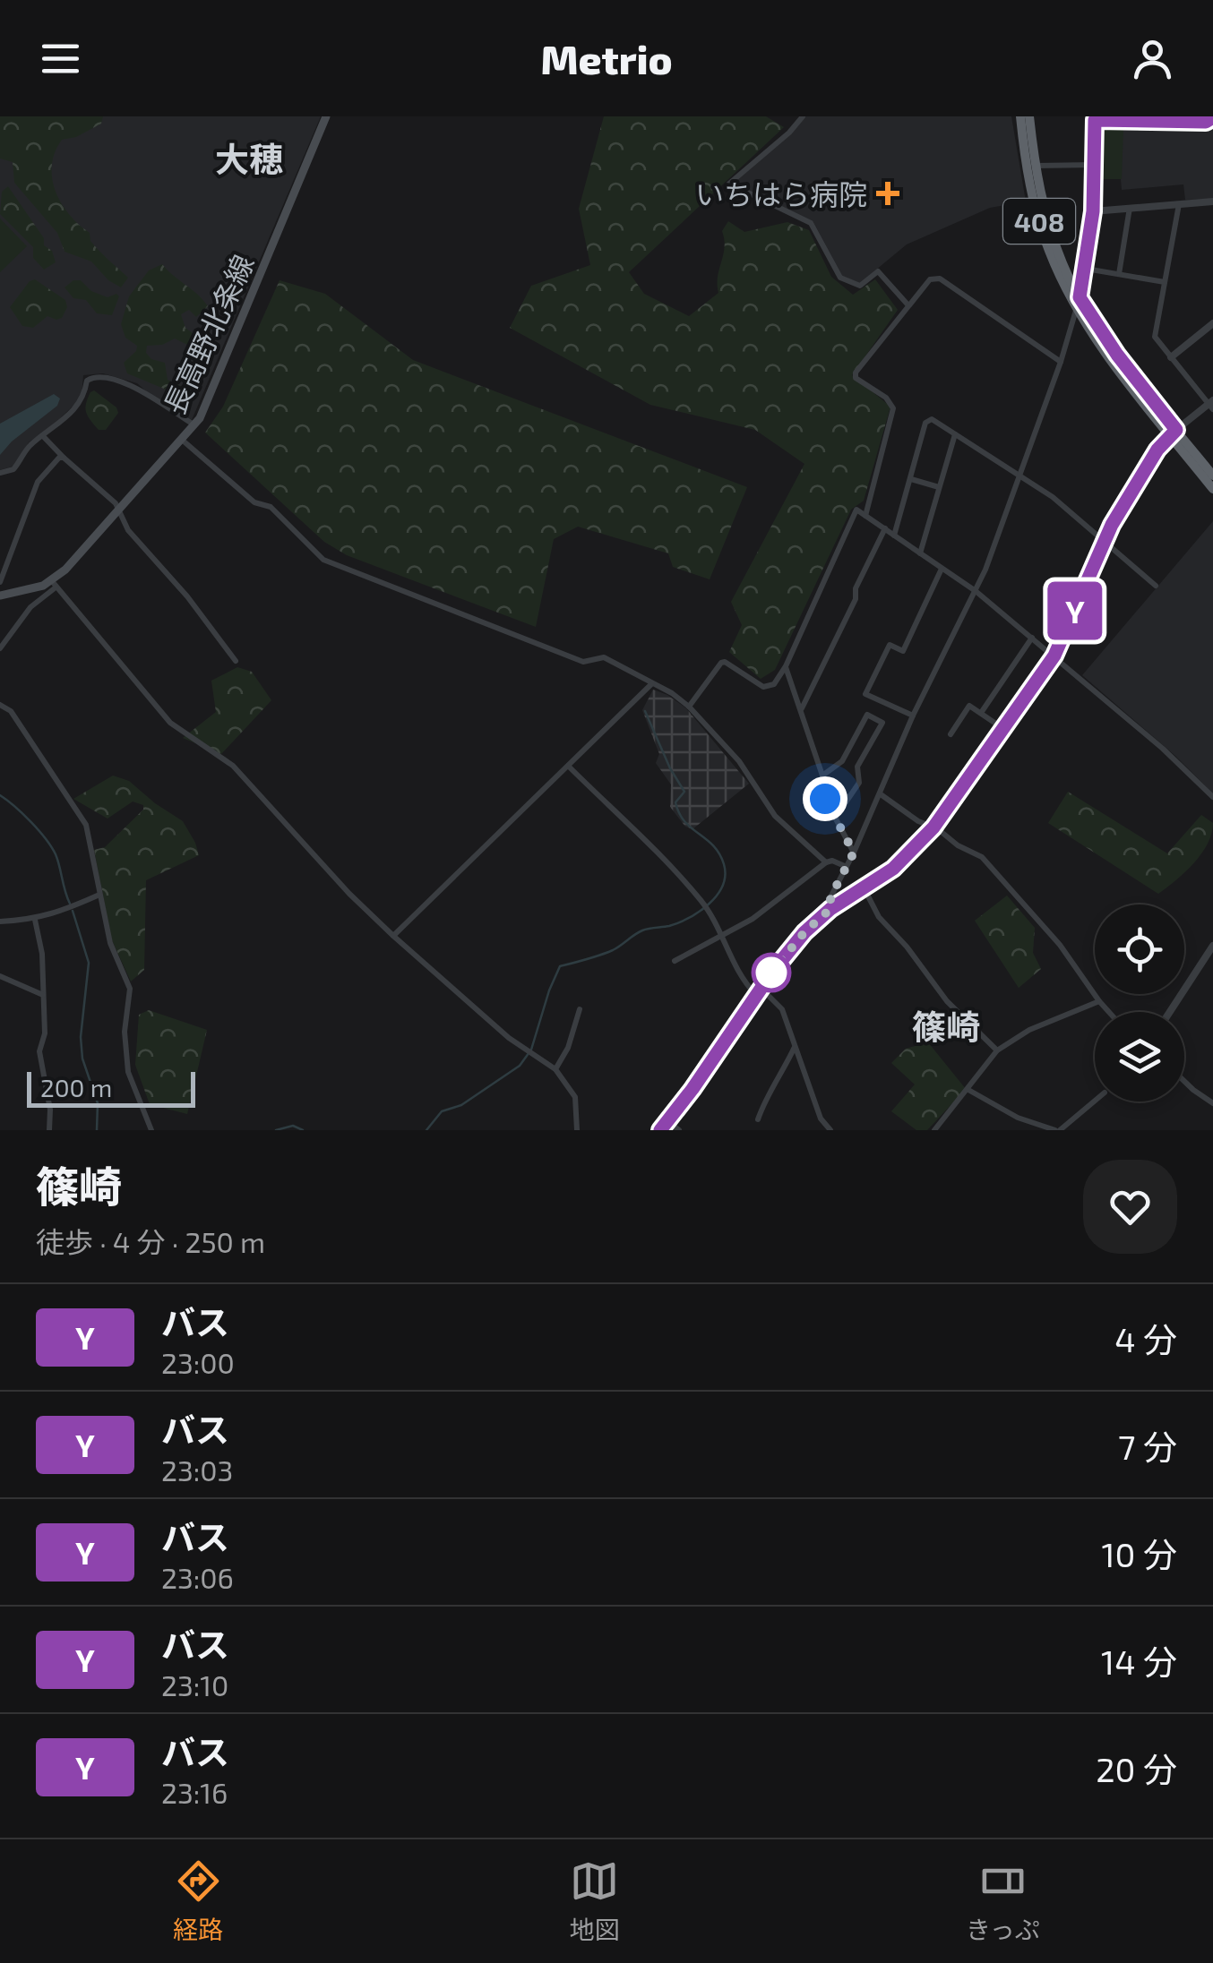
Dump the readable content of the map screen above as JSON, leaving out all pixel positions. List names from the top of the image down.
{
  "streets": {
    "highway": ["408"],
    "main road": ["長高野北条線"]
  },
  "districts": ["大穂", "篠崎"],
  "places": {
    "health": ["いちはら病院"]
  },
  "lines": ["bus line Y"],
  "scale_bar": "200 m",
  "page": {
    "header": "Metrio",
    "on_map": "Y",
    "scale": "200 m",
    "heading": ["篠崎", "徒歩 · 4 分 · 250 m"],
    "list": [
      {
        "mark": "Y",
        "name": "バス",
        "note": "23:00",
        "value": "4 分"
      },
      {
        "mark": "Y",
        "name": "バス",
        "note": "23:03",
        "value": "7 分"
      },
      {
        "mark": "Y",
        "name": "バス",
        "note": "23:06",
        "value": "10 分"
      },
      {
        "mark": "Y",
        "name": "バス",
        "note": "23:10",
        "value": "14 分"
      },
      {
        "mark": "Y",
        "name": "バス",
        "note": "23:16",
        "value": "20 分"
      }
    ],
    "tabs": ["経路", "地図", "きっぷ"]
  }
}
